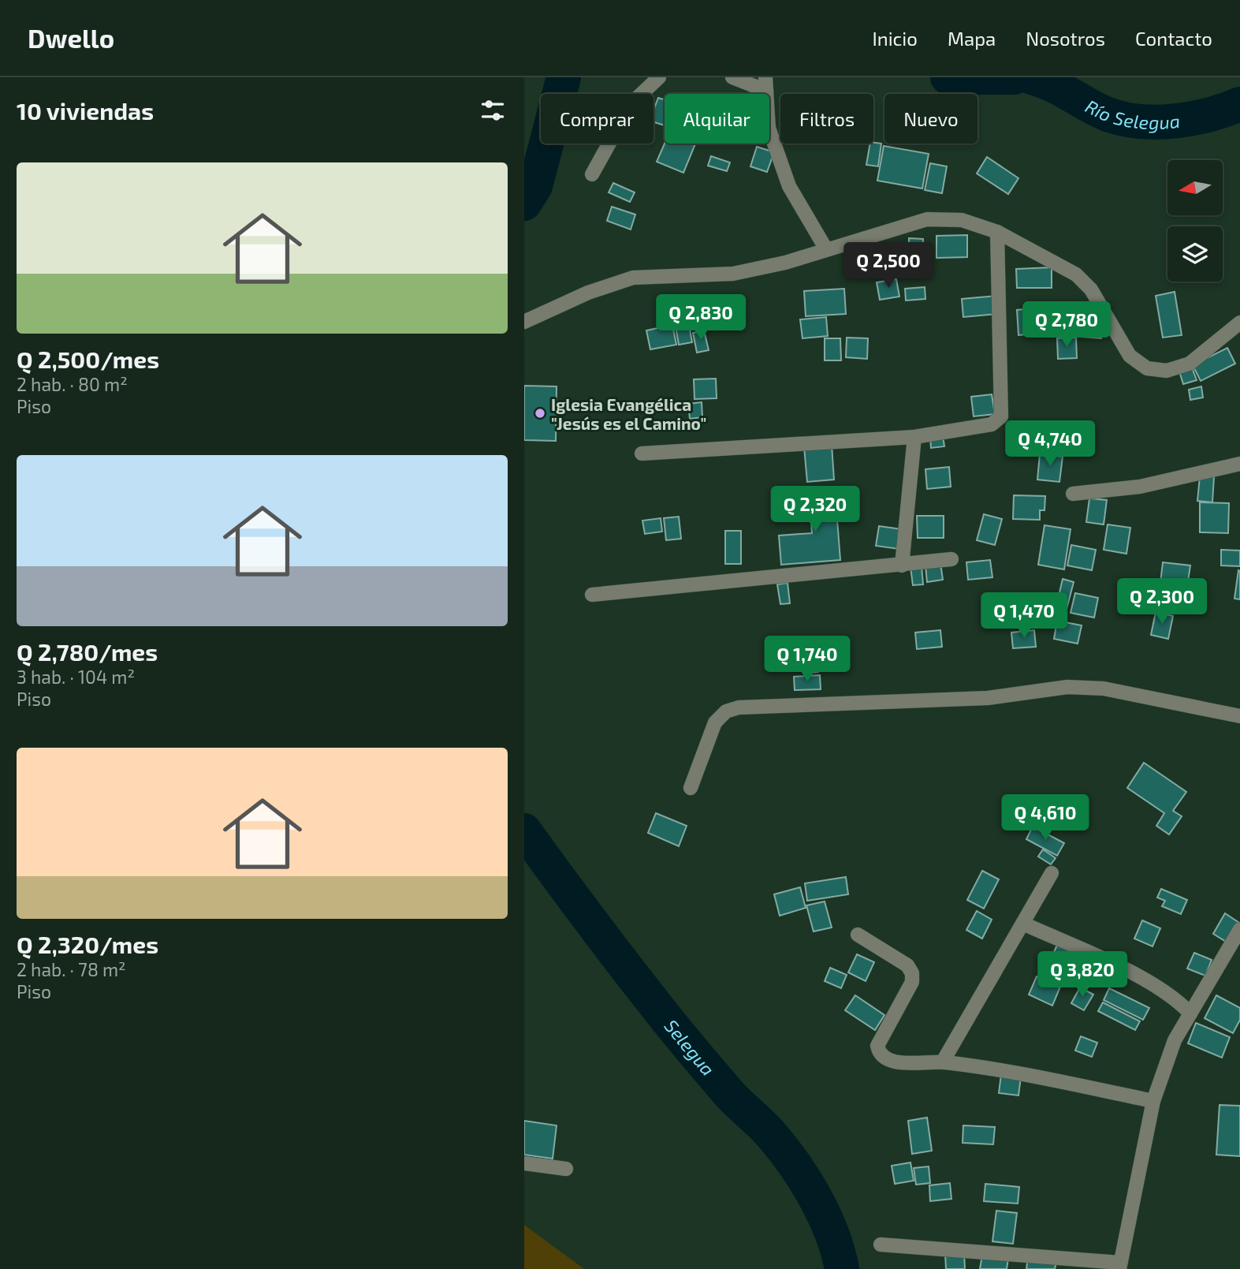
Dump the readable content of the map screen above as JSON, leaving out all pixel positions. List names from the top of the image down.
{
  "water": ["Río Selegua", "Selegua"],
  "places": ["Iglesia Evangélica \"Jesús es el Camino\""],
  "north": "left",
  "page": {
    "header": "Dwello",
    "nav": [
      "Inicio",
      "Mapa",
      "Nosotros",
      "Contacto"
    ],
    "heading": "10 viviendas",
    "chip": [
      "Comprar",
      "Alquilar",
      "Filtros",
      "Nuevo"
    ],
    "list": [
      {
        "name": "Q 2,500/mes",
        "note": "2 hab. · 80 m² · Piso"
      },
      {
        "name": "Q 2,780/mes",
        "note": "3 hab. · 104 m² · Piso"
      },
      {
        "name": "Q 2,320/mes",
        "note": "2 hab. · 78 m² · Piso"
      }
    ],
    "price": [
      "Q 2,500",
      "Q 2,830",
      "Q 2,780",
      "Q 4,740",
      "Q 2,320",
      "Q 2,300",
      "Q 1,470",
      "Q 1,740",
      "Q 4,610",
      "Q 3,820"
    ]
  }
}
